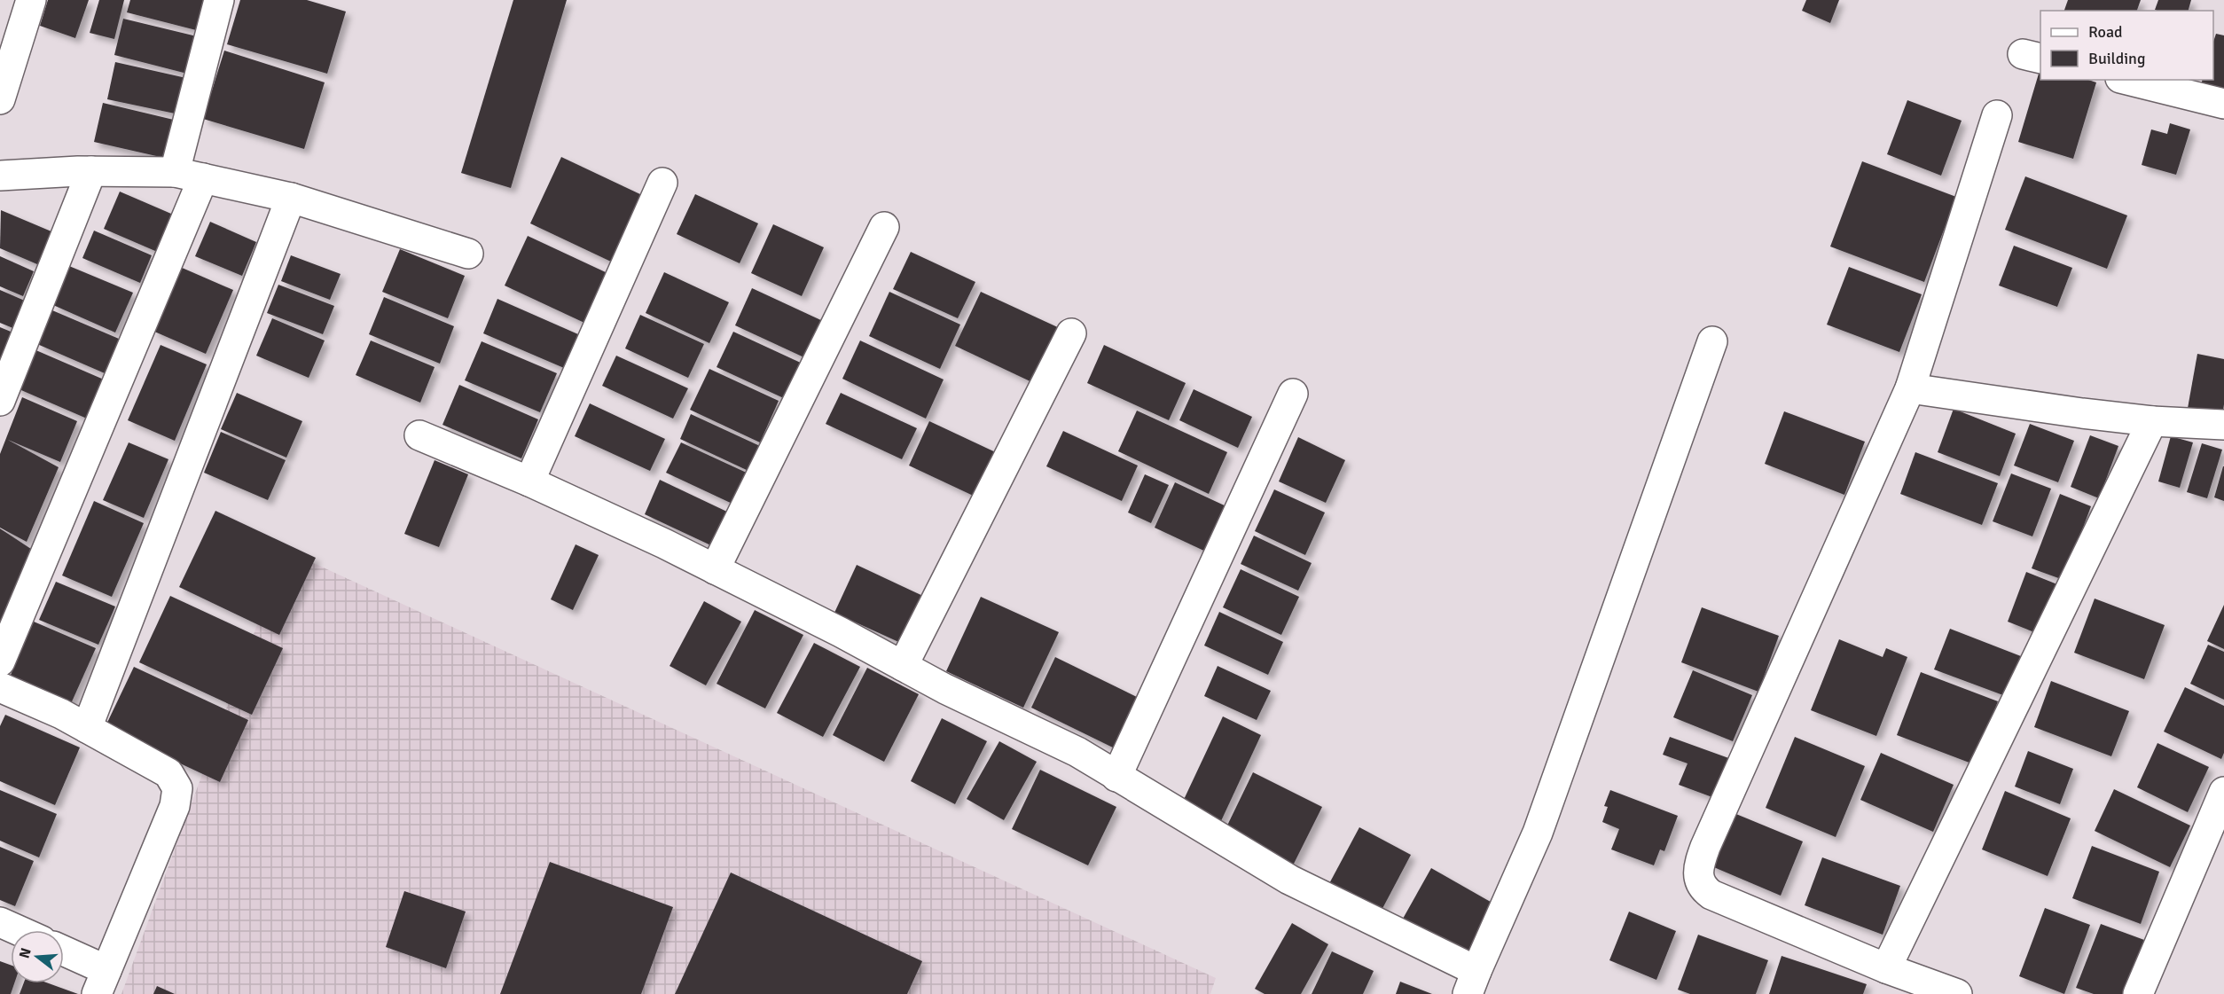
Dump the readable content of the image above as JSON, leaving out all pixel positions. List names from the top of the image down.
{
  "legend": ["Road", "Building"],
  "north": "left"
}
